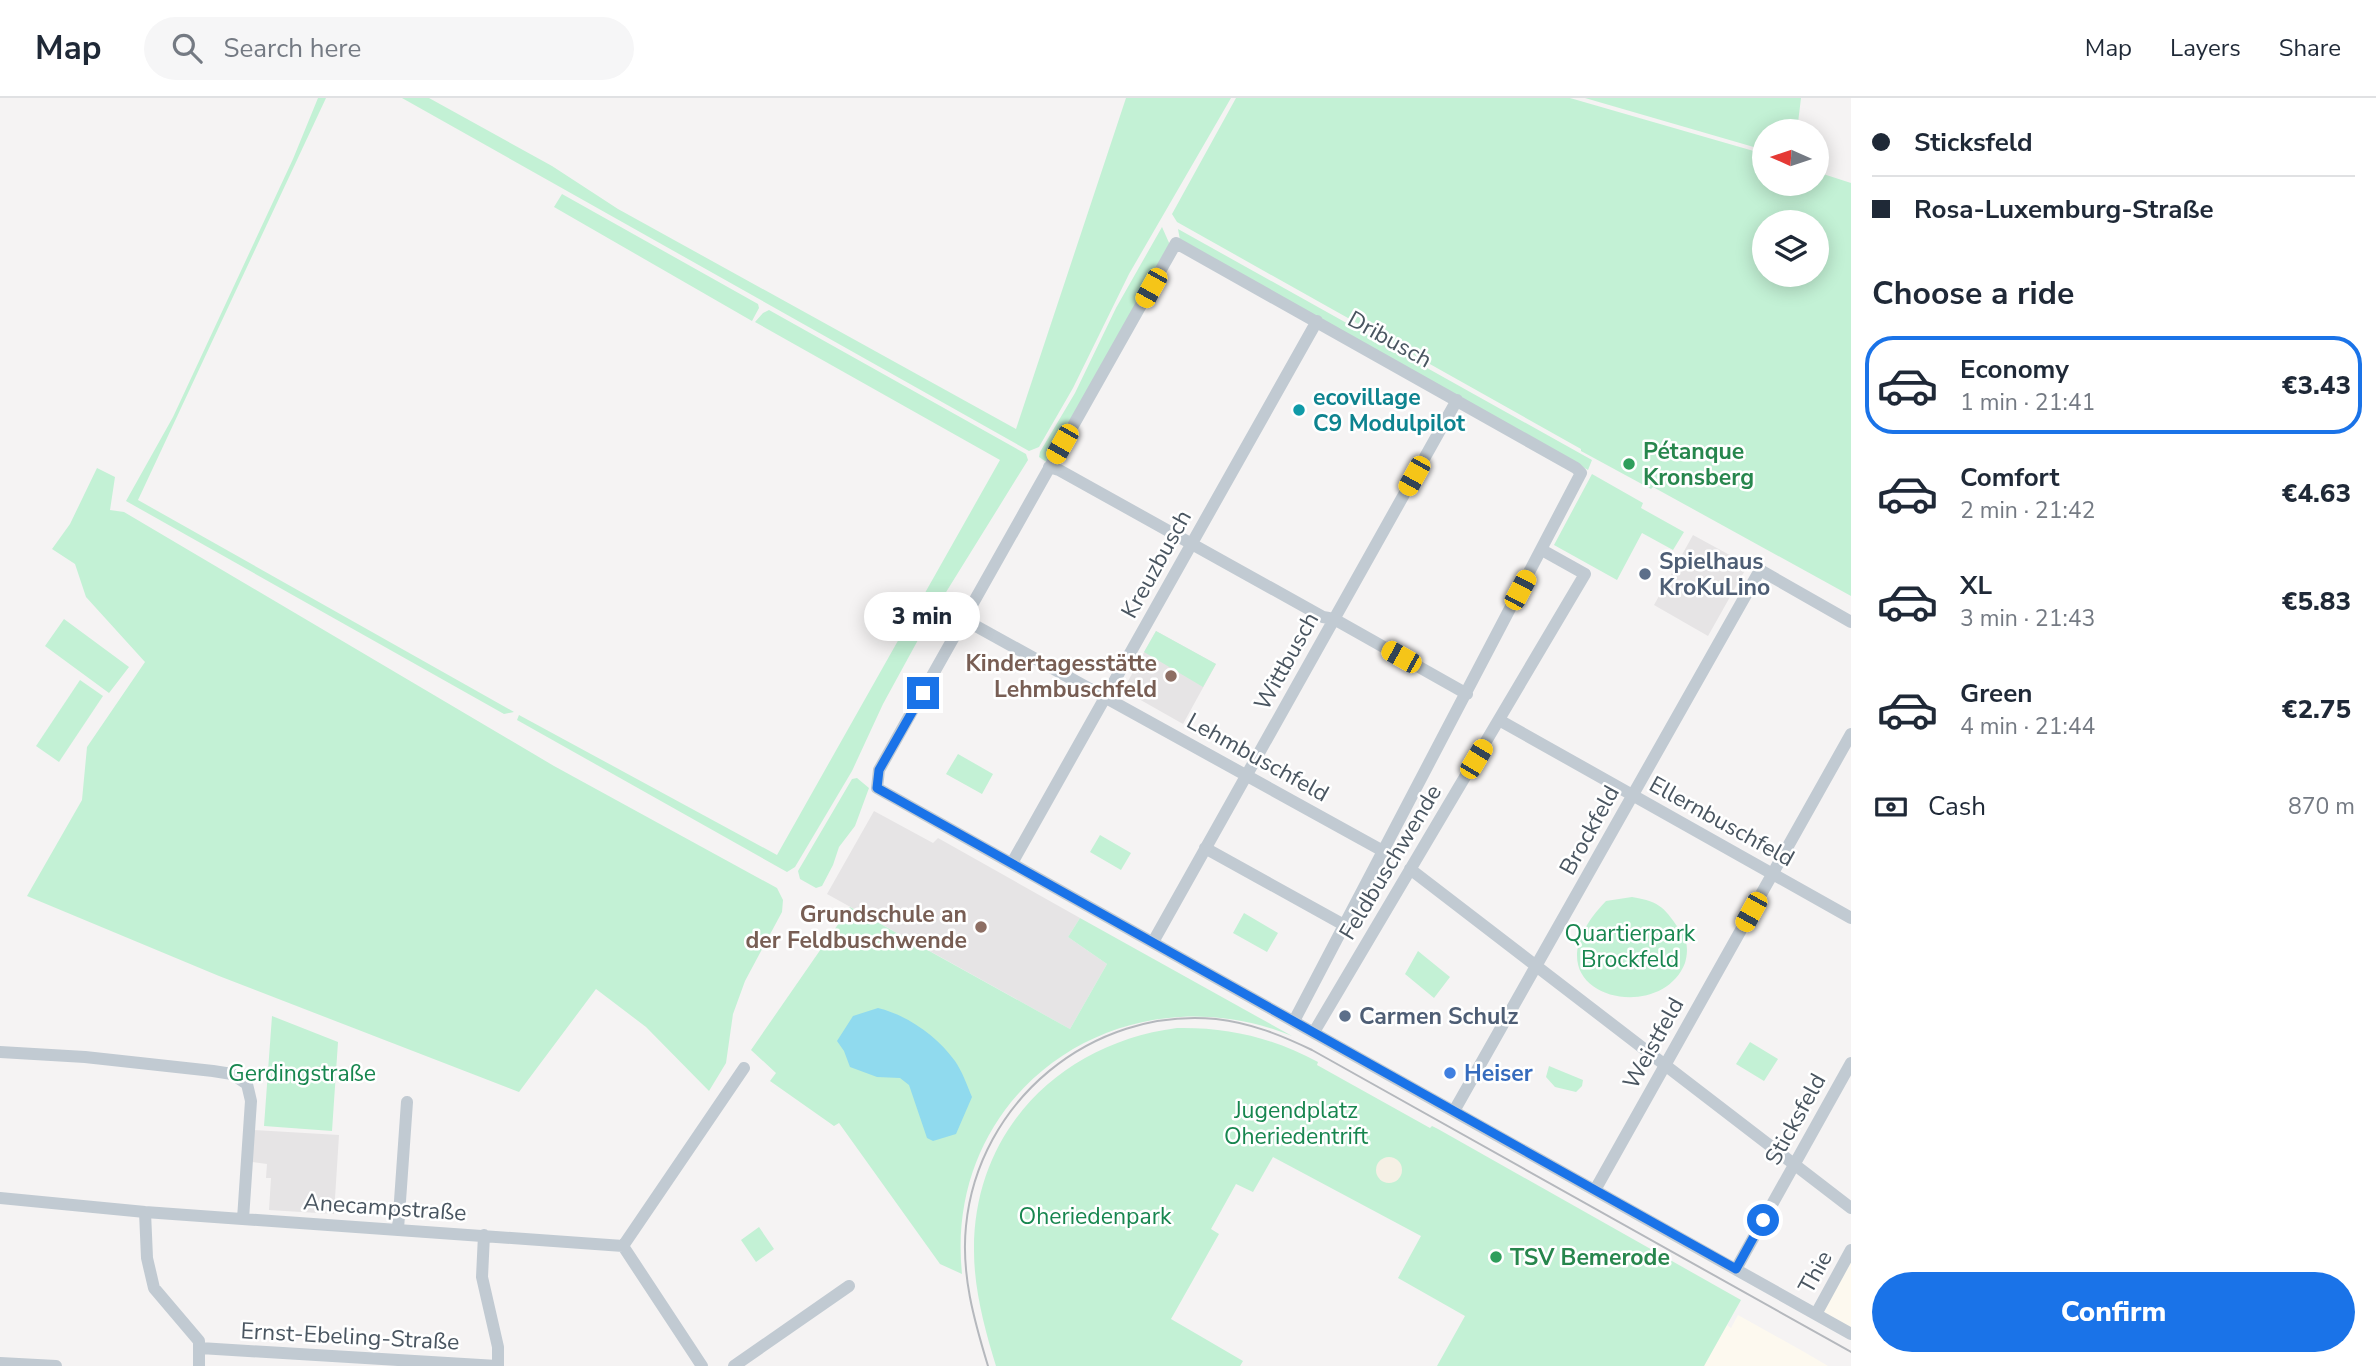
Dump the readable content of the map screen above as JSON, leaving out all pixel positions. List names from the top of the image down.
{
  "streets": {
    "street": [
      "Dribusch",
      "Kreuzbusch",
      "Wittbusch",
      "Lehmbuschfeld",
      "Ellernbuschfeld",
      "Brockfeld",
      "Feldbuschwende",
      "Weistfeld",
      "Sticksfeld",
      "Anecampstraße",
      "Thie",
      "Ernst-Ebeling-Straße"
    ]
  },
  "crossings": [
    ["Dribusch", "Kreuzbusch"],
    ["Dribusch", "Wittbusch"],
    ["Dribusch", "Feldbuschwende"],
    ["Kreuzbusch", "Lehmbuschfeld"],
    ["Wittbusch", "Lehmbuschfeld"],
    ["Lehmbuschfeld", "Feldbuschwende"],
    ["Ellernbuschfeld", "Brockfeld"],
    ["Ellernbuschfeld", "Feldbuschwende"],
    ["Ellernbuschfeld", "Weistfeld"]
  ],
  "parks": [
    "Quartierpark Brockfeld",
    "Gerdingstraße",
    "Jugendplatz Oheriedentrift",
    "Oheriedenpark"
  ],
  "places": [
    "ecovillage C9 Modulpilot",
    "Pétanque Kronsberg",
    "Spielhaus KroKuLino",
    "Kindertagesstätte Lehmbuschfeld",
    "Grundschule an der Feldbuschwende",
    "Carmen Schulz",
    "Heiser",
    "TSV Bemerode"
  ],
  "north": "left",
  "page": {
    "header": "Map",
    "search": "Search here",
    "nav": ["Map", "Layers", "Share"],
    "banner": ["Sticksfeld", "Rosa-Luxemburg-Straße"],
    "heading": "Choose a ride",
    "list": [
      {
        "name": "Economy",
        "note": "1 min · 21:41",
        "value": "€3.43"
      },
      {
        "name": "Comfort",
        "note": "2 min · 21:42",
        "value": "€4.63"
      },
      {
        "name": "XL",
        "note": "3 min · 21:43",
        "value": "€5.83"
      },
      {
        "name": "Green",
        "note": "4 min · 21:44",
        "value": "€2.75"
      }
    ],
    "bubble": "3 min",
    "pay": ["Cash", "870 m"],
    "buttons": "Confirm"
  }
}
